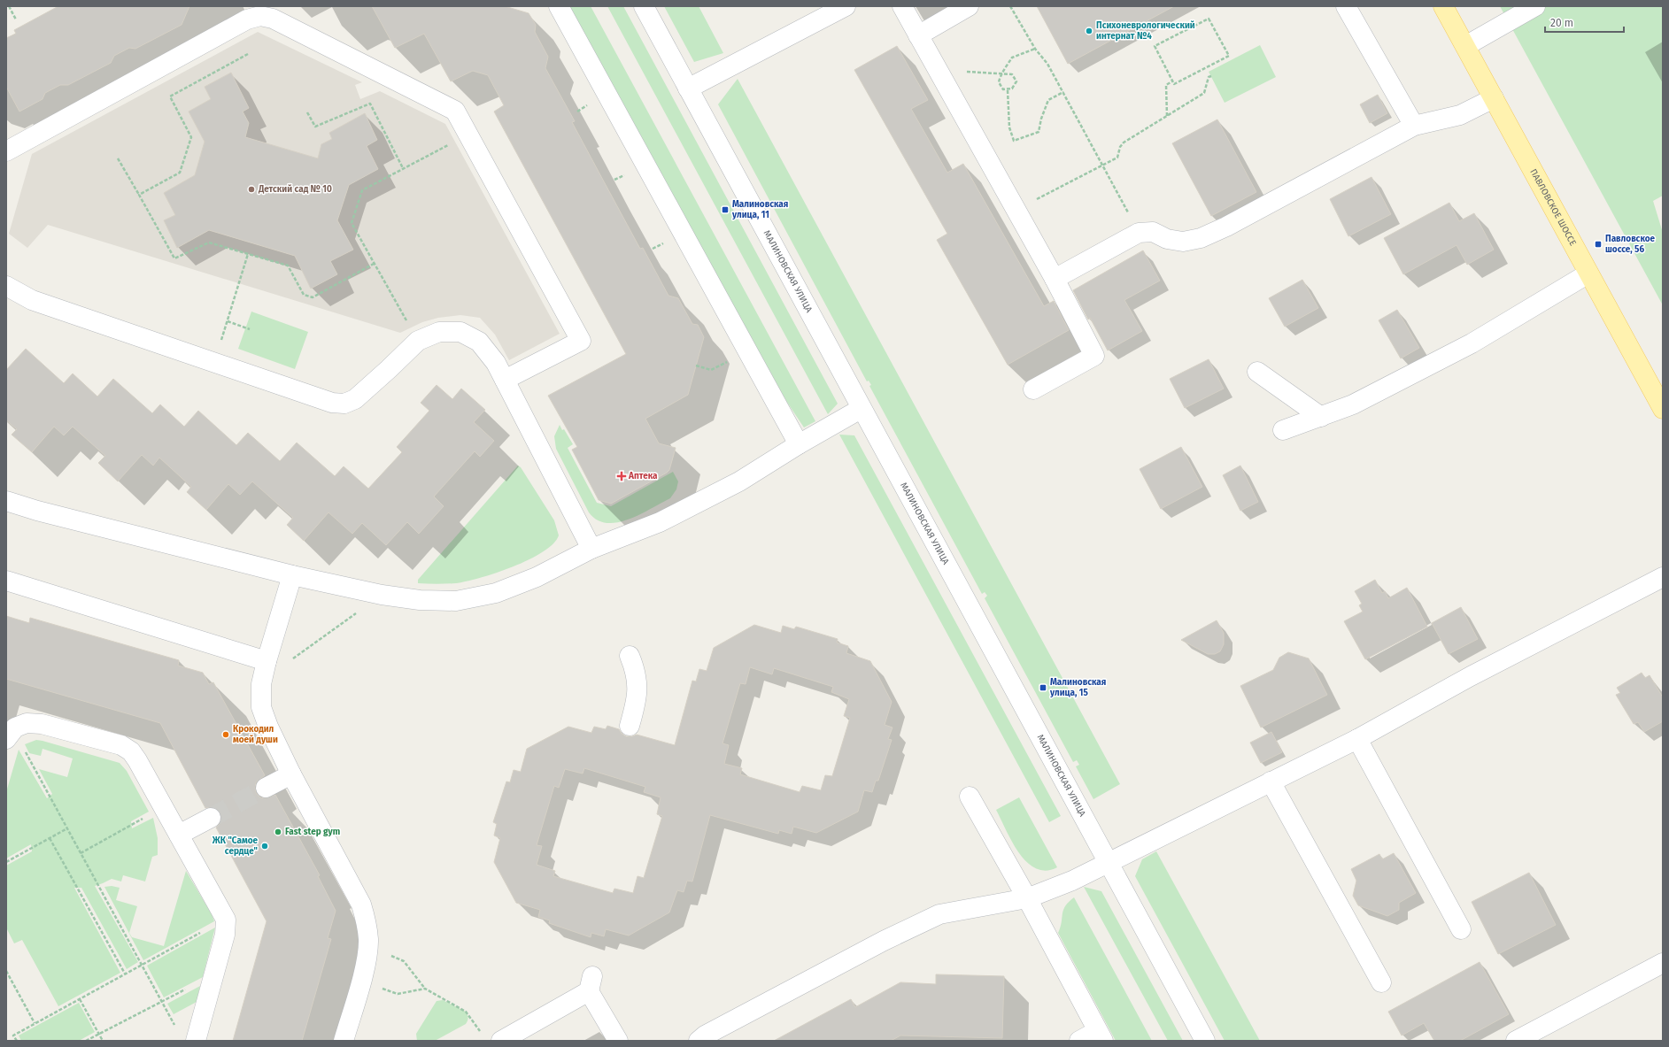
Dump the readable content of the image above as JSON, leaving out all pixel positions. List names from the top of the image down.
{
  "streets": {
    "main road": ["ПАВЛОВСКОЕ ШОССЕ"],
    "street": ["МАЛИНОВСКАЯ УЛИЦА"]
  },
  "places": {
    "other": [
      "Психоневрологический интернат №4",
      "Детский сад № 10",
      "Крокодил моей души",
      "Fast step gym",
      "ЖК \"Самое сердце\""
    ],
    "transit": ["Малиновская улица, 11", "Павловское шоссе, 56", "Малиновская улица, 15"],
    "health": ["Аптека"]
  },
  "scale_bar": "20 m"
}
